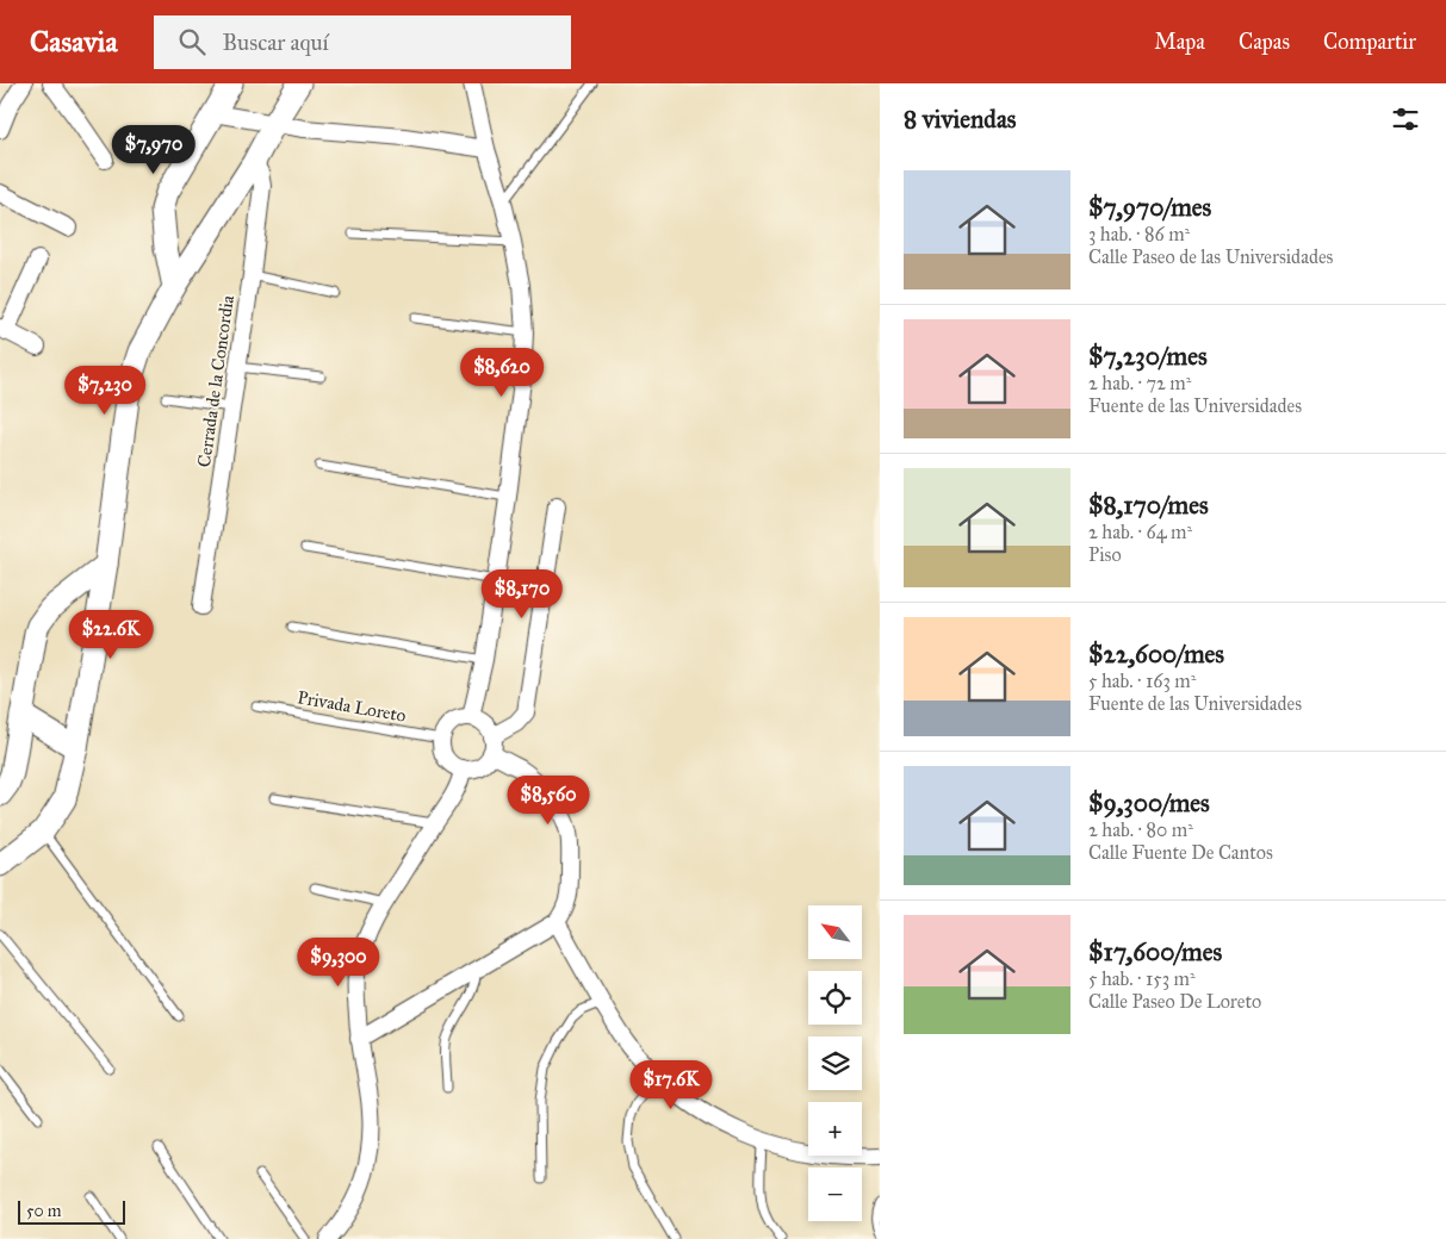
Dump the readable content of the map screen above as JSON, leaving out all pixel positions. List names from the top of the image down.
{
  "streets": {
    "street": ["Cerrada de la Concordia"],
    "lane": ["Privada Loreto"]
  },
  "scale_bar": "50 m",
  "north": "top left",
  "page": {
    "header": "Casavia",
    "search": "Buscar aquí",
    "nav": ["Mapa", "Capas", "Compartir"],
    "heading": "8 viviendas",
    "price": [
      "$7,970",
      "$8,620",
      "$7,230",
      "$8,170",
      "$22.6K",
      "$8,560",
      "$9,300",
      "$17.6K"
    ],
    "list": [
      {
        "name": "$7,970/mes",
        "note": "3 hab. · 86 m² · Calle Paseo de las Universidades"
      },
      {
        "name": "$7,230/mes",
        "note": "2 hab. · 72 m² · Fuente de las Universidades"
      },
      {
        "name": "$8,170/mes",
        "note": "2 hab. · 64 m² · Piso"
      },
      {
        "name": "$22,600/mes",
        "note": "5 hab. · 163 m² · Fuente de las Universidades"
      },
      {
        "name": "$9,300/mes",
        "note": "2 hab. · 80 m² · Calle Fuente De Cantos"
      },
      {
        "name": "$17,600/mes",
        "note": "5 hab. · 153 m² · Calle Paseo De Loreto"
      }
    ],
    "map_buttons": ["+", "−"],
    "scale": "50 m"
  }
}
